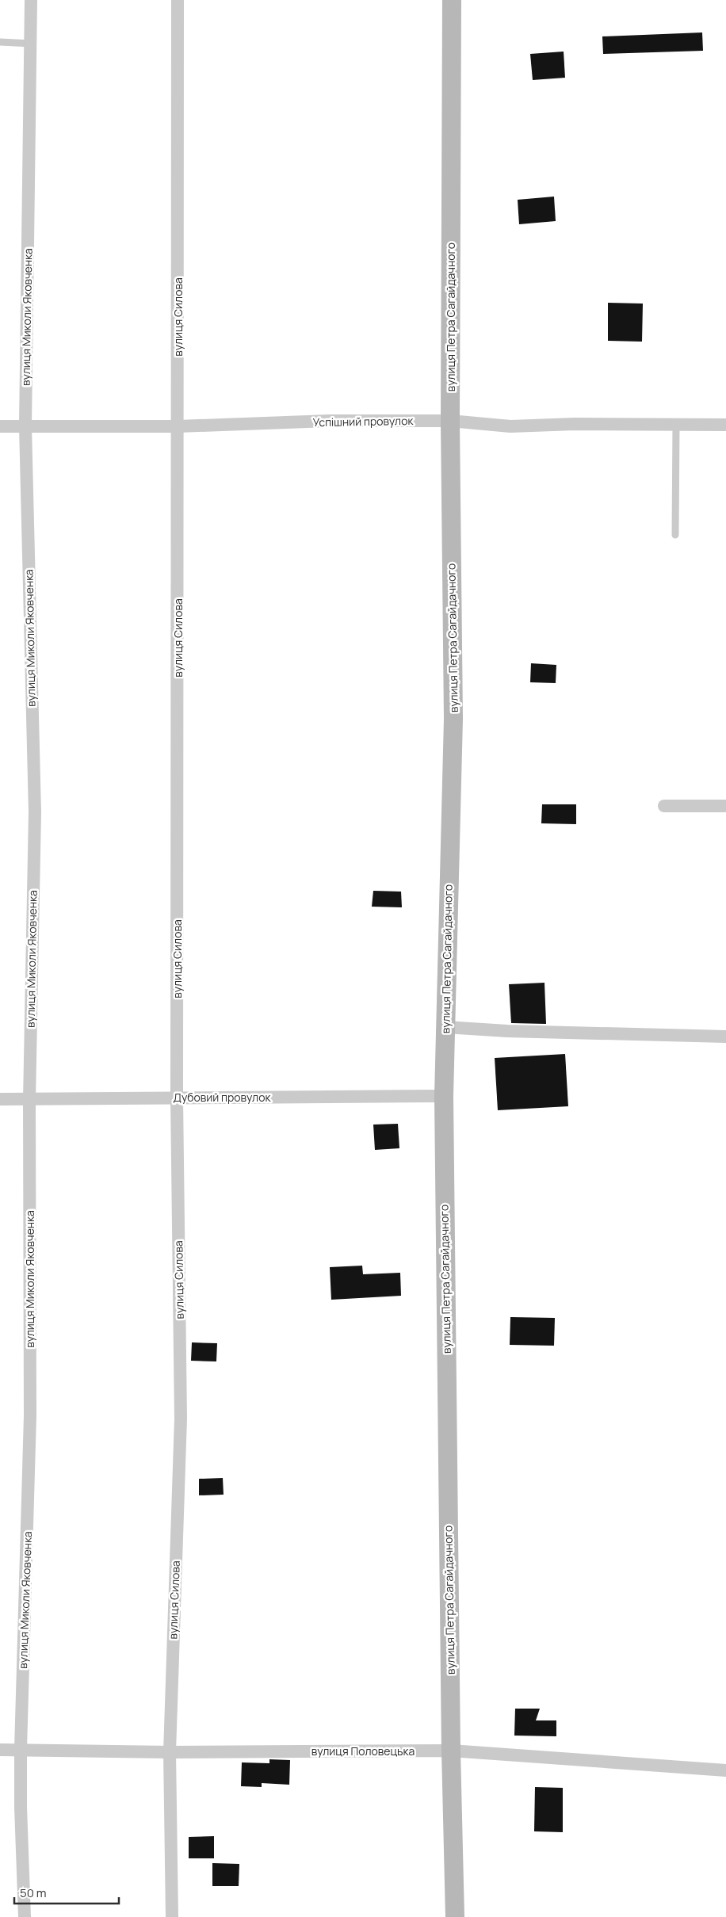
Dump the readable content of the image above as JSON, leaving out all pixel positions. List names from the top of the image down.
{
  "streets": {
    "street": [
      "вулиця Миколи Яковченка",
      "вулиця Силова",
      "вулиця Петра Сагайдачного",
      "Успішний провулок",
      "Дубовий провулок",
      "вулиця Половецька"
    ]
  },
  "crossings": [
    ["вулиця Миколи Яковченка", "Успішний провулок"],
    ["вулиця Миколи Яковченка", "Дубовий провулок"],
    ["вулиця Миколи Яковченка", "вулиця Половецька"],
    ["вулиця Силова", "Успішний провулок"],
    ["вулиця Силова", "Дубовий провулок"],
    ["вулиця Силова", "вулиця Половецька"],
    ["вулиця Петра Сагайдачного", "Успішний провулок"],
    ["вулиця Петра Сагайдачного", "Дубовий провулок"],
    ["вулиця Петра Сагайдачного", "вулиця Половецька"]
  ],
  "scale_bar": "50 m"
}
